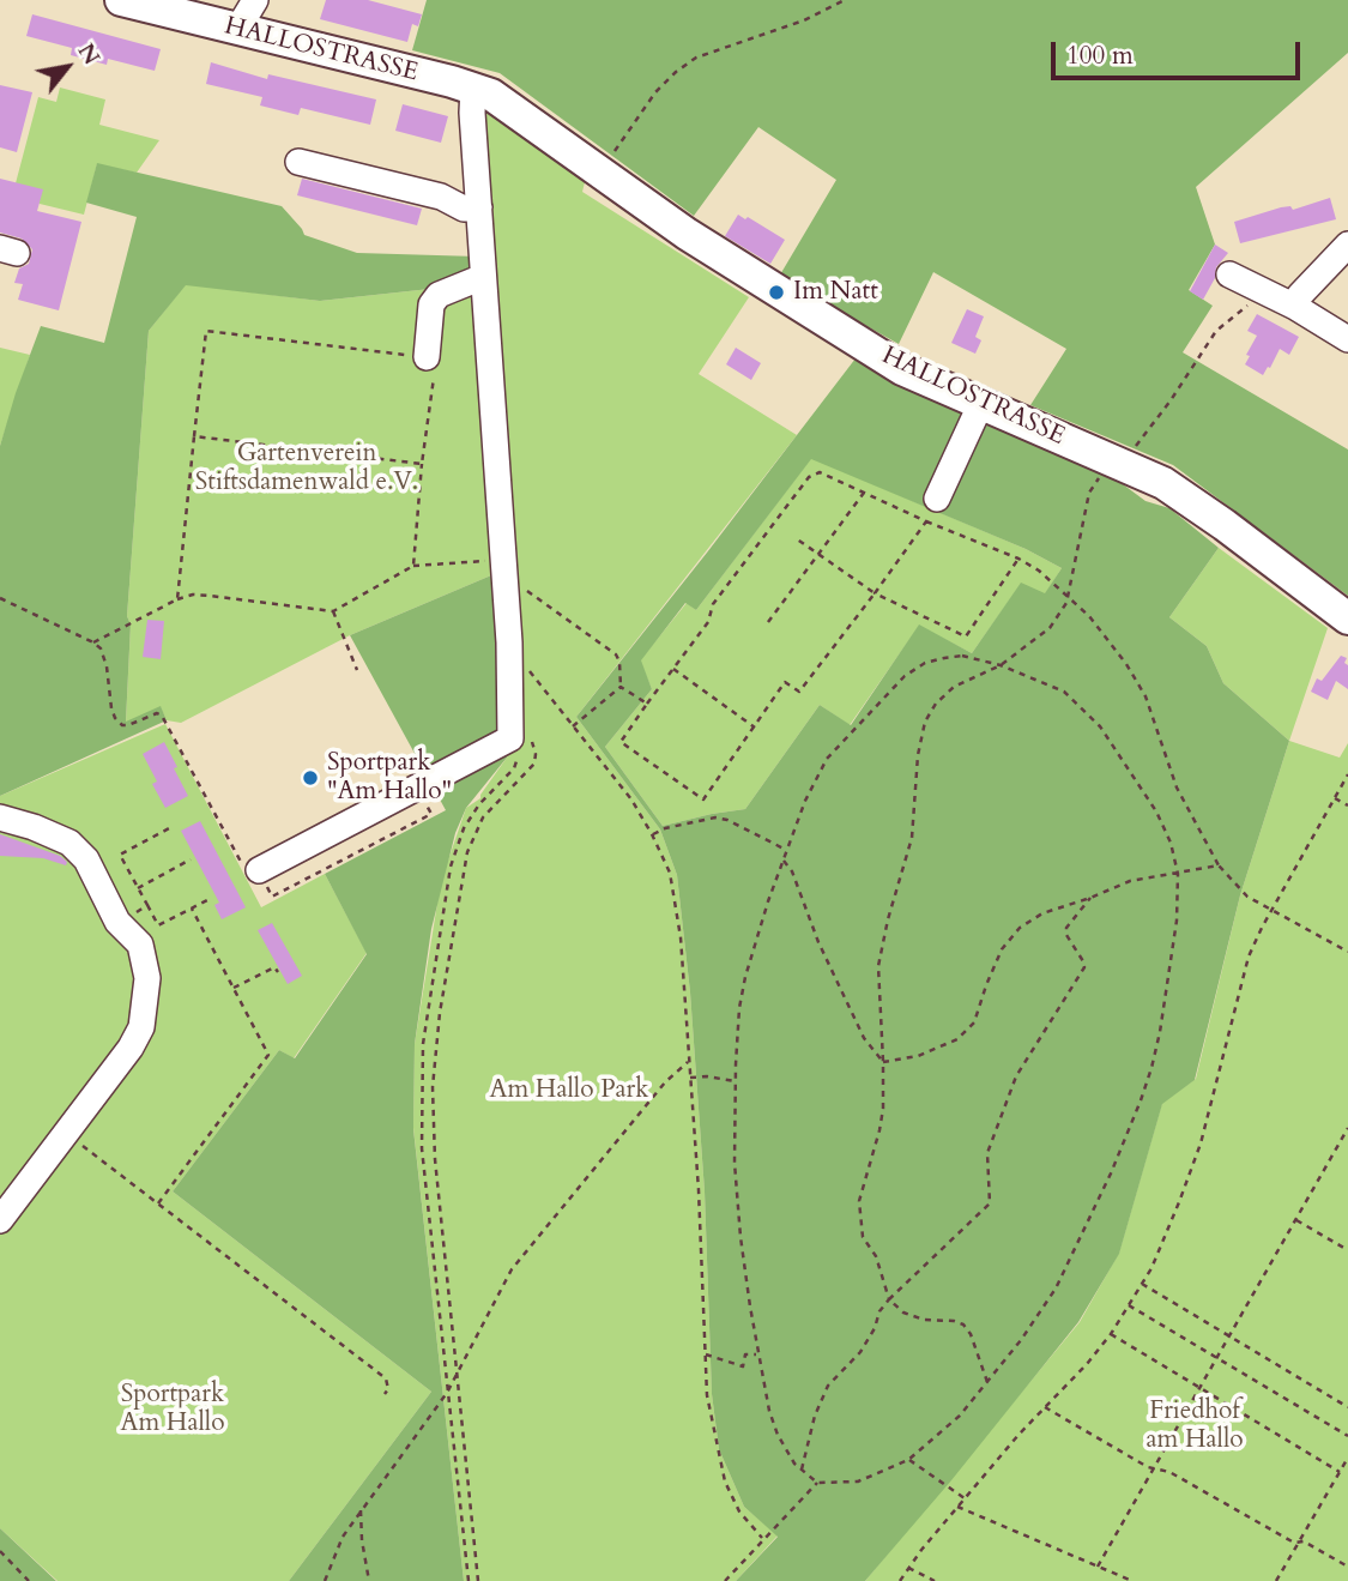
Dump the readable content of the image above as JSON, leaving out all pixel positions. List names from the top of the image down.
{
  "streets": {
    "main road": ["HALLOSTRASSE"]
  },
  "parks": [
    "Gartenverein Stiftsdamenwald e.V.",
    "Am Hallo Park",
    "Sportpark Am Hallo",
    "Friedhof am Hallo"
  ],
  "places": ["Im Natt", "Sportpark \"Am Hallo\""],
  "scale_bar": "100 m",
  "north": "top right"
}
